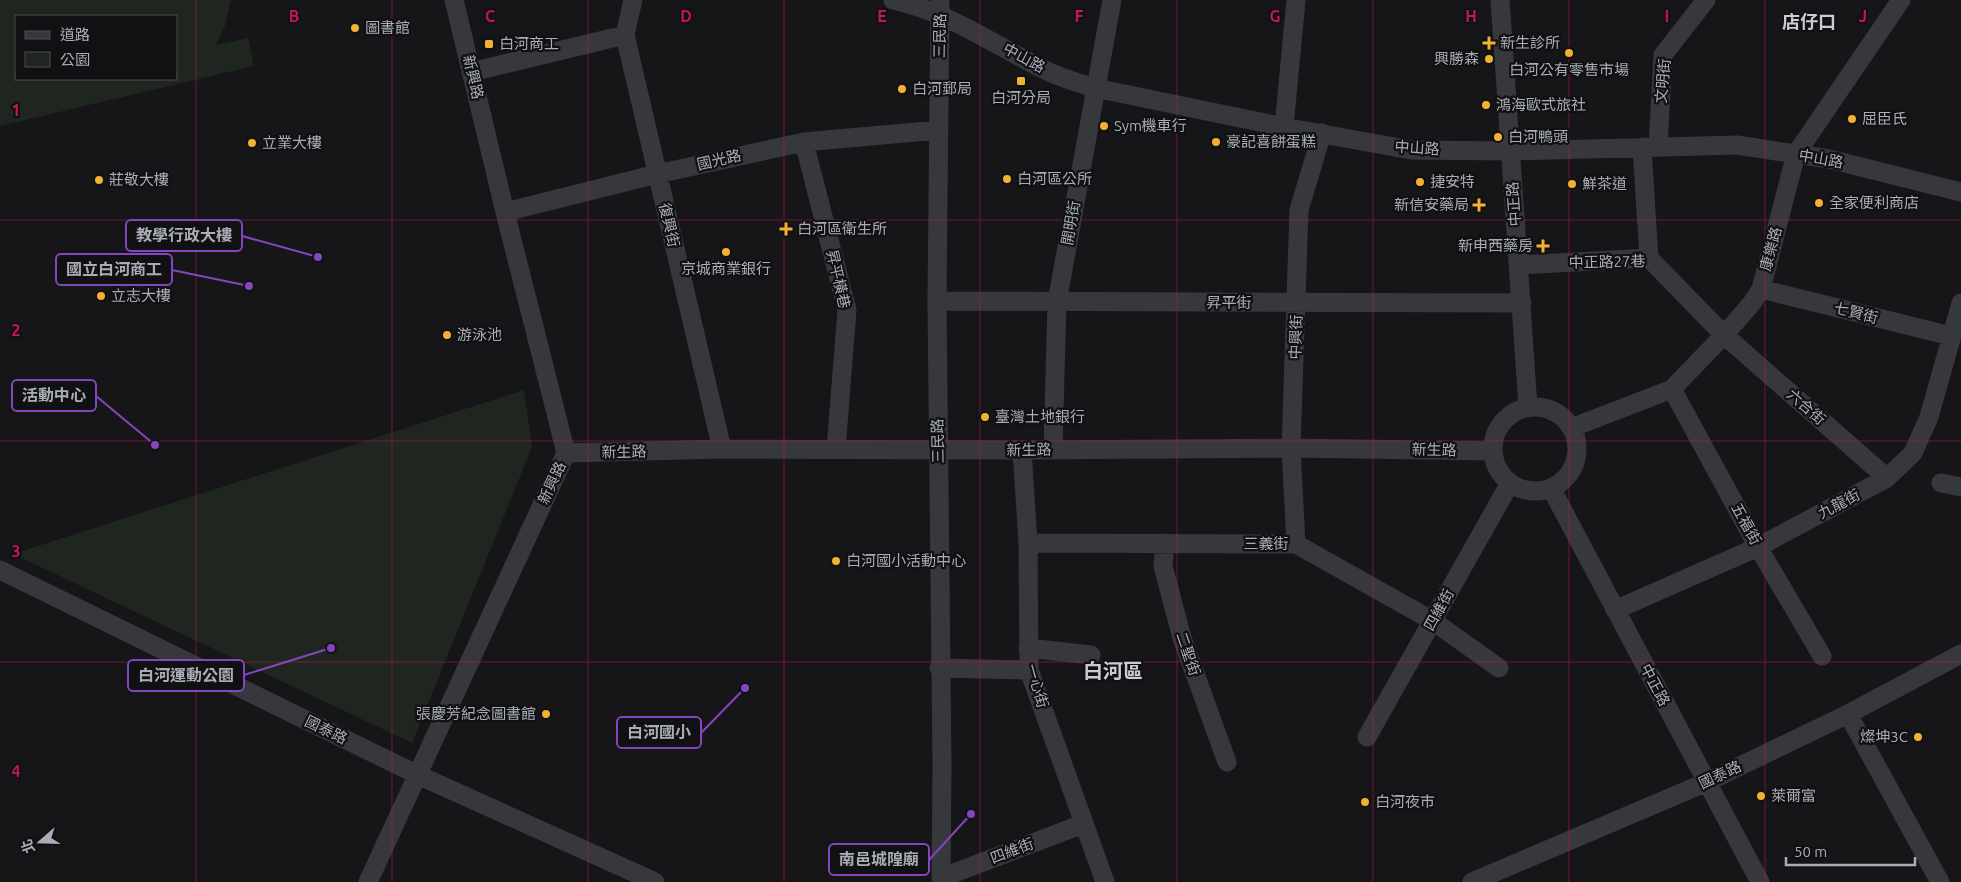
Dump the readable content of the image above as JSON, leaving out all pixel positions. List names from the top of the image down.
{
  "streets": {
    "street": [
      "三民路",
      "中山路",
      "新興路",
      "文明街",
      "國光路",
      "中正路",
      "開明街",
      "復興街",
      "康樂路",
      "中正路27巷",
      "昇平橫巷",
      "昇平街",
      "七賢街",
      "中興街",
      "六合街",
      "新生路",
      "九龍街",
      "五福街",
      "三義街",
      "四維街",
      "二聖街",
      "一心街",
      "國泰路"
    ]
  },
  "crossings": [
    ["三民路", "中山路"],
    ["三民路", "國光路"],
    ["三民路", "昇平街"],
    ["三民路", "新生路"],
    ["三民路", "四維街"],
    ["中山路", "文明街"],
    ["中山路", "中正路"],
    ["中山路", "開明街"],
    ["中山路", "康樂路"],
    ["中山路", "中興街"],
    ["新興路", "國光路"],
    ["新興路", "新生路"],
    ["新興路", "國泰路"],
    ["文明街", "中正路27巷"],
    ["國光路", "復興街"],
    ["國光路", "昇平橫巷"],
    ["中正路", "康樂路"],
    ["中正路", "中正路27巷"],
    ["中正路", "昇平街"],
    ["中正路", "新生路"],
    ["中正路", "九龍街"],
    ["中正路", "四維街"],
    ["中正路", "國泰路"],
    ["開明街", "昇平街"],
    ["開明街", "新生路"],
    ["復興街", "新生路"],
    ["康樂路", "中正路27巷"],
    ["康樂路", "七賢街"],
    ["康樂路", "六合街"],
    ["康樂路", "新生路"],
    ["康樂路", "五福街"],
    ["康樂路", "四維街"],
    ["中正路27巷", "六合街"],
    ["昇平橫巷", "新生路"],
    ["昇平街", "中興街"],
    ["七賢街", "九龍街"],
    ["中興街", "新生路"],
    ["中興街", "三義街"],
    ["六合街", "九龍街"],
    ["新生路", "四維街"],
    ["新生路", "一心街"],
    ["九龍街", "五福街"],
    ["三義街", "四維街"],
    ["三義街", "二聖街"],
    ["三義街", "一心街"],
    ["四維街", "一心街"]
  ],
  "districts": ["店仔口", "白河區"],
  "places": {
    "other": [
      "圖書館",
      "白河公有零售市場",
      "興勝森",
      "白河郵局",
      "鴻海歐式旅社",
      "屈臣氏",
      "Sym機車行",
      "白河鴨頭",
      "豪記喜餅蛋糕",
      "立業大樓",
      "白河區公所",
      "莊敬大樓",
      "捷安特",
      "鮮茶道",
      "全家便利商店",
      "京城商業銀行",
      "教學行政大樓",
      "國立白河商工",
      "立志大樓",
      "游泳池",
      "臺灣土地銀行",
      "活動中心",
      "白河國小活動中心",
      "白河運動公園",
      "白河國小",
      "張慶芳紀念圖書館",
      "燦坤3C",
      "萊爾富",
      "白河夜市",
      "南邑城隍廟"
    ],
    "health": [
      "新生診所",
      "新信安藥局",
      "白河區衛生所",
      "新申西藥房"
    ],
    "transit": ["白河商工", "白河分局"]
  },
  "legend": ["道路", "公園"],
  "scale_bar": "50 m",
  "north": "left",
  "grid": {
    "columns": [
      "B",
      "C",
      "D",
      "E",
      "F",
      "G",
      "H",
      "I",
      "J"
    ],
    "rows": [
      "1",
      "2",
      "3",
      "4"
    ]
  }
}
